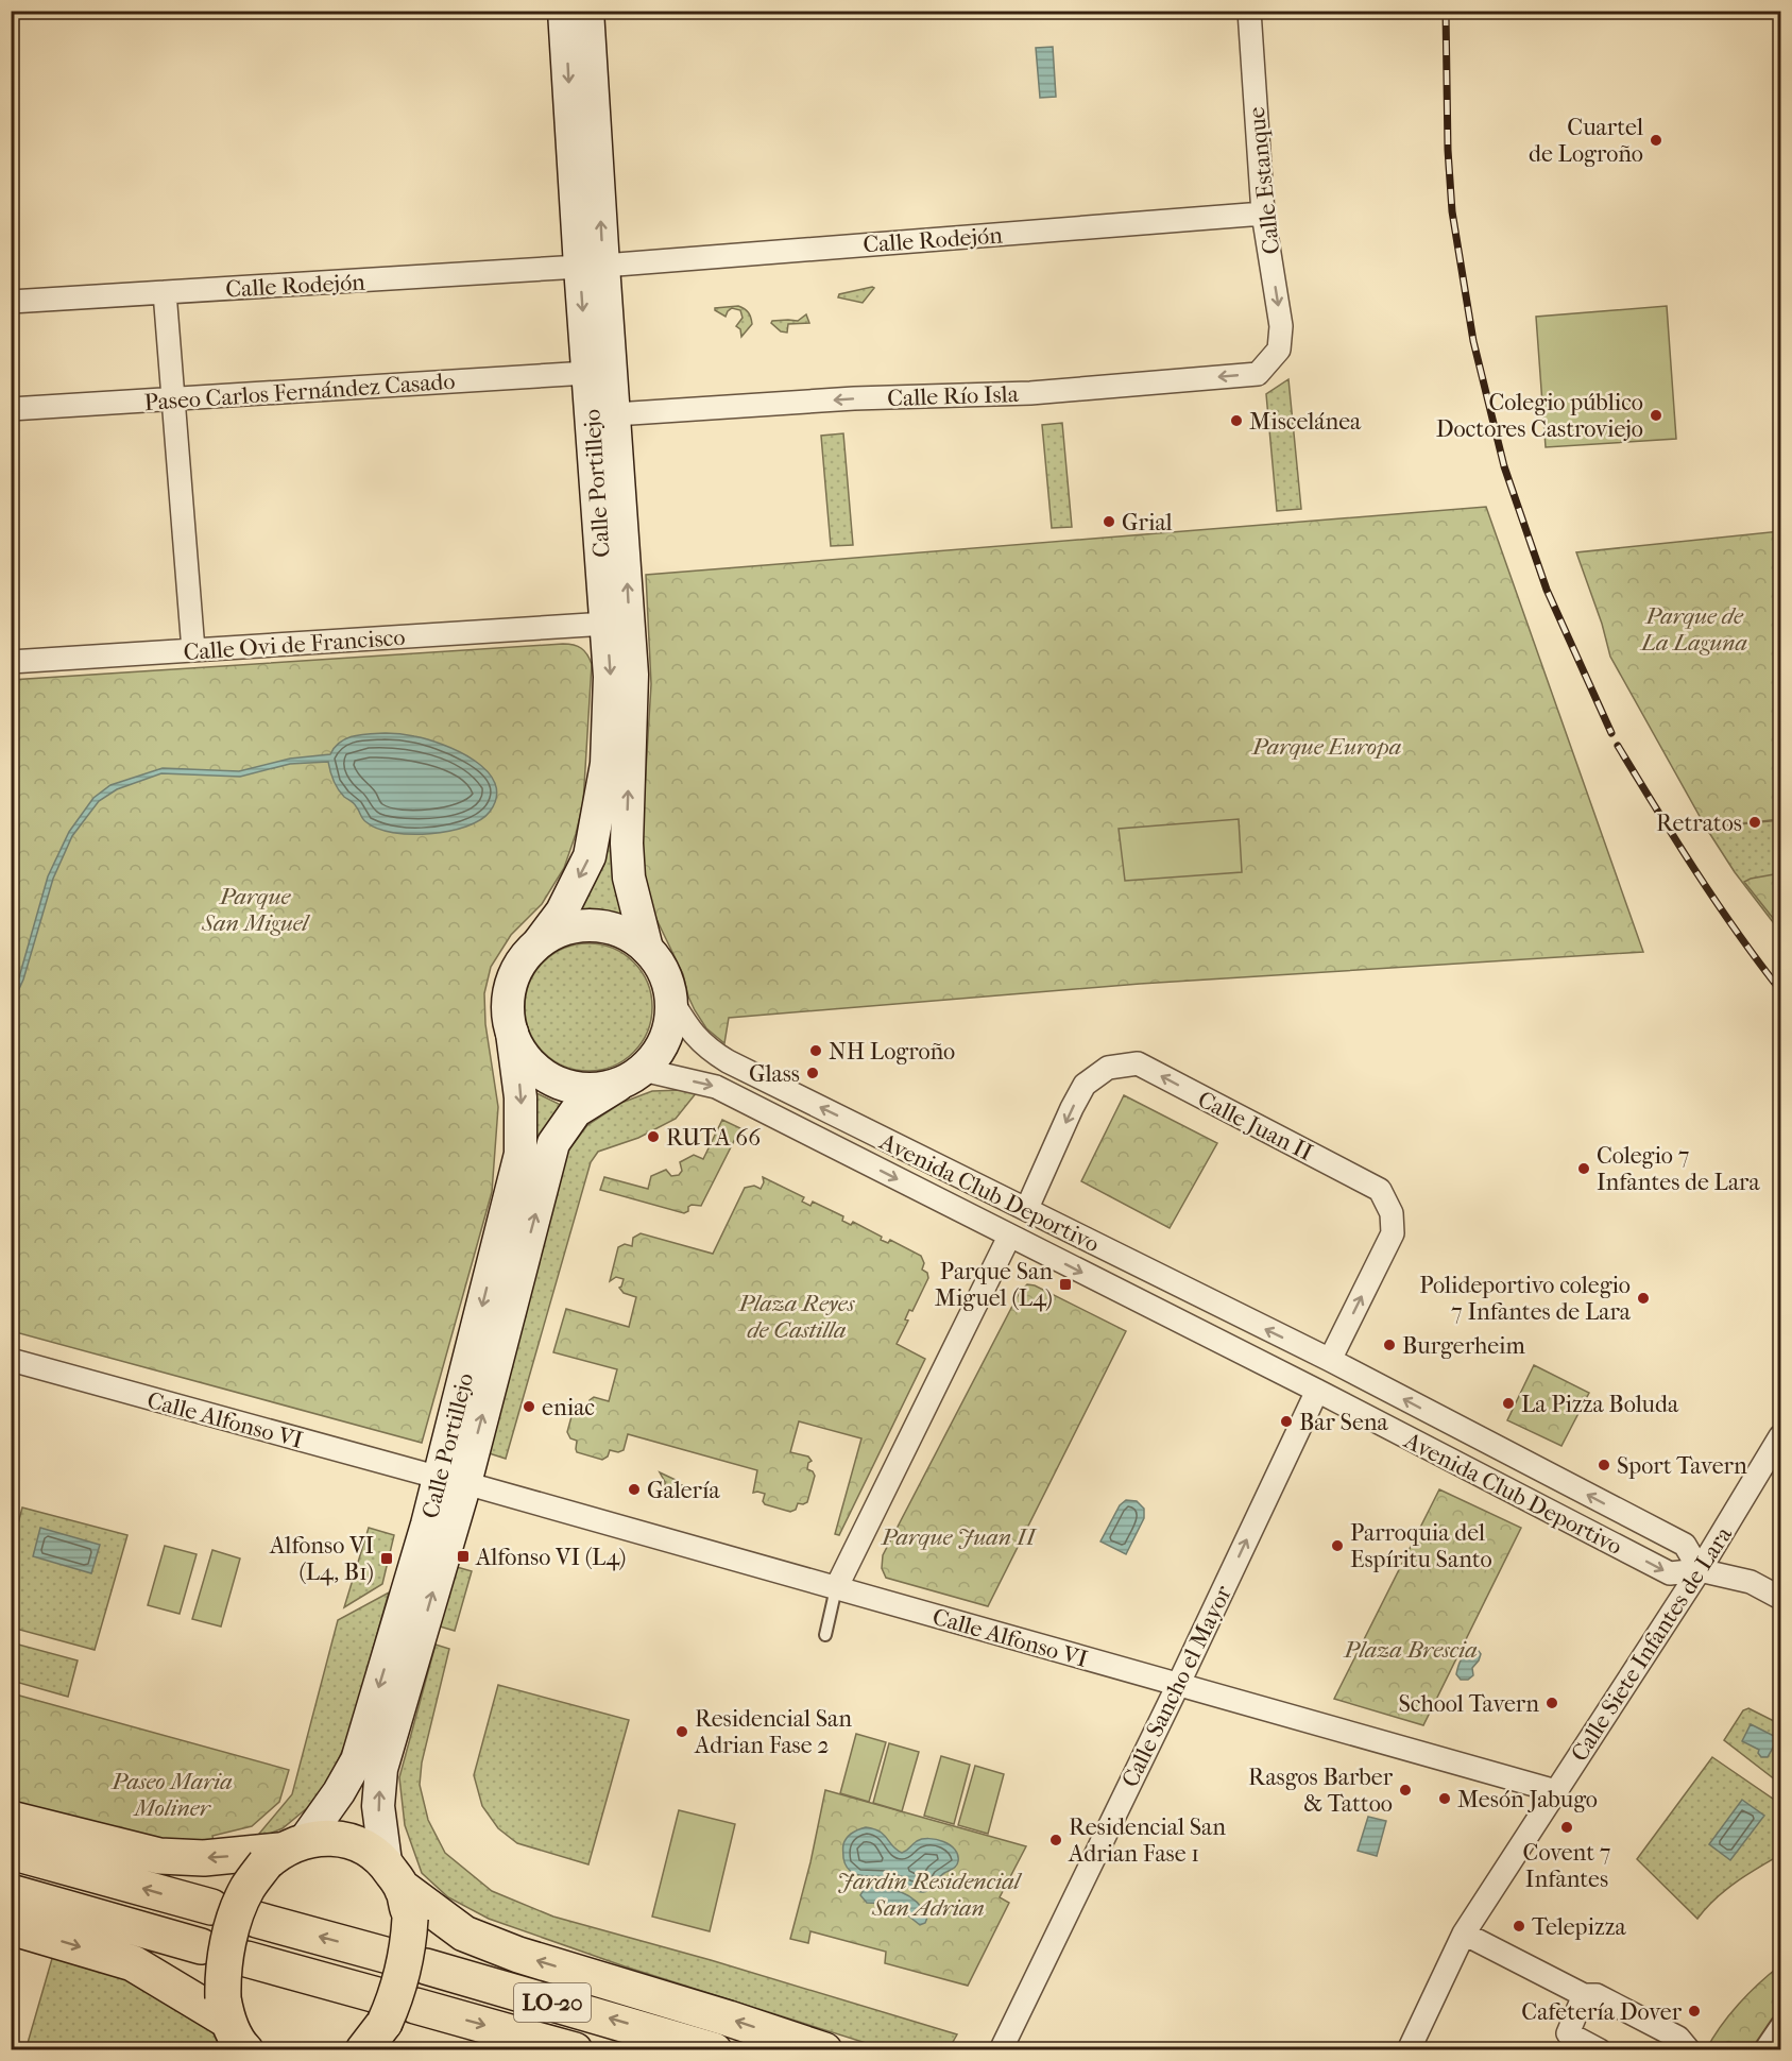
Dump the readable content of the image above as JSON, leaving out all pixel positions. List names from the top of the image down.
{
  "streets": {
    "main road": ["Calle Portillejo", "LO-20"],
    "street": [
      "Calle Estanque",
      "Calle Rodejón",
      "Paseo Carlos Fernández Casado",
      "Calle Río Isla",
      "Calle Ovi de Francisco",
      "Calle Juan II",
      "Avenida Club Deportivo",
      "Calle Alfonso VI",
      "Calle Siete Infantes de Lara",
      "Calle Sancho el Mayor"
    ]
  },
  "crossings": [
    ["Calle Estanque", "Calle Rodejón"],
    ["Calle Estanque", "Calle Río Isla"],
    ["Calle Rodejón", "Calle Portillejo"],
    ["Paseo Carlos Fernández Casado", "Calle Portillejo"],
    ["Calle Río Isla", "Calle Portillejo"],
    ["Calle Portillejo", "Calle Ovi de Francisco"],
    ["Calle Portillejo", "Avenida Club Deportivo"],
    ["Calle Portillejo", "Calle Alfonso VI"],
    ["Calle Juan II", "Avenida Club Deportivo"],
    ["Avenida Club Deportivo", "Calle Siete Infantes de Lara"],
    ["Avenida Club Deportivo", "Calle Sancho el Mayor"],
    ["Calle Alfonso VI", "Calle Siete Infantes de Lara"],
    ["Calle Alfonso VI", "Calle Sancho el Mayor"]
  ],
  "one_way": ["Calle Estanque", "Calle Río Isla", "Calle Sancho el Mayor"],
  "parks": [
    "Parque de La Laguna",
    "Parque Europa",
    "Parque San Miguel",
    "Plaza Reyes de Castilla",
    "Parque Juan II",
    "Plaza Brescia",
    "Paseo Maria Moliner",
    "Jardin Residencial San Adrian"
  ],
  "places": {
    "other": [
      "Cuartel de Logroño",
      "Colegio público Doctores Castroviejo",
      "Miscelánea",
      "Grial",
      "Retratos",
      "NH Logroño",
      "Glass",
      "RUTA 66",
      "Colegio 7 Infantes de Lara",
      "Polideportivo colegio 7 Infantes de Lara",
      "Burgerheim",
      "La Pizza Boluda",
      "eniac",
      "Bar Sena",
      "Sport Tavern",
      "Galería",
      "Parroquia del Espíritu Santo",
      "School Tavern",
      "Residencial San Adrian Fase 2",
      "Rasgos Barber & Tattoo",
      "Mesón Jabugo",
      "Covent 7 Infantes",
      "Residencial San Adrian Fase 1",
      "Telepizza",
      "Cafetería Dover"
    ],
    "transit": ["Parque San Miguel (L4)", "Alfonso VI (L4)", "Alfonso VI (L4, B1)"]
  }
}
